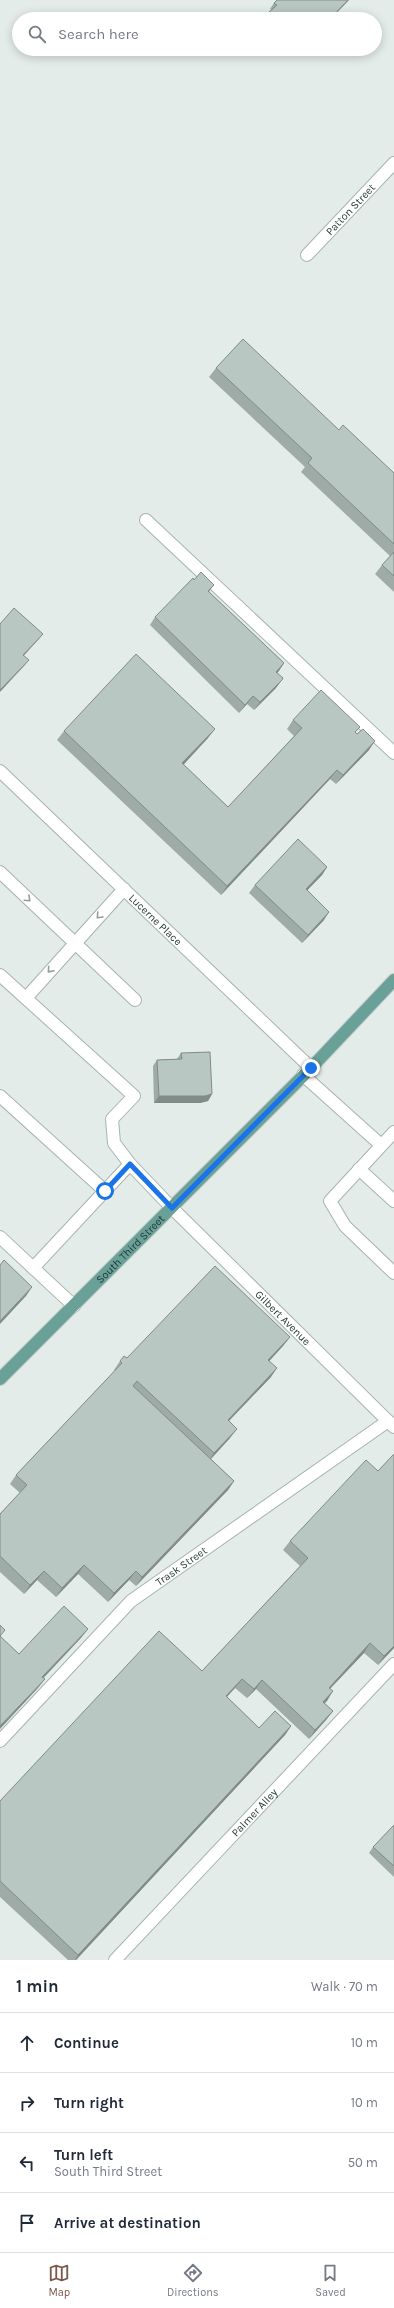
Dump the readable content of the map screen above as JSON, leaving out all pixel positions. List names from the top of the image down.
{
  "streets": {
    "main road": ["South Third Street"],
    "street": [
      "Patton Street",
      "Lucerne Place",
      "Gilbert Avenue",
      "Trask Street",
      "Palmer Alley"
    ]
  },
  "crossings": [
    ["Lucerne Place", "South Third Street"],
    ["South Third Street", "Gilbert Avenue"],
    ["Gilbert Avenue", "Trask Street"]
  ],
  "page": {
    "search": "Search here",
    "heading": ["1 min", "Walk · 70 m"],
    "list": [
      ["Continue", "10 m"],
      ["Turn right", "10 m"],
      ["Turn left", "South Third Street", "50 m"],
      "Arrive at destination"
    ],
    "nav": ["Map", "Directions", "Saved"]
  }
}
